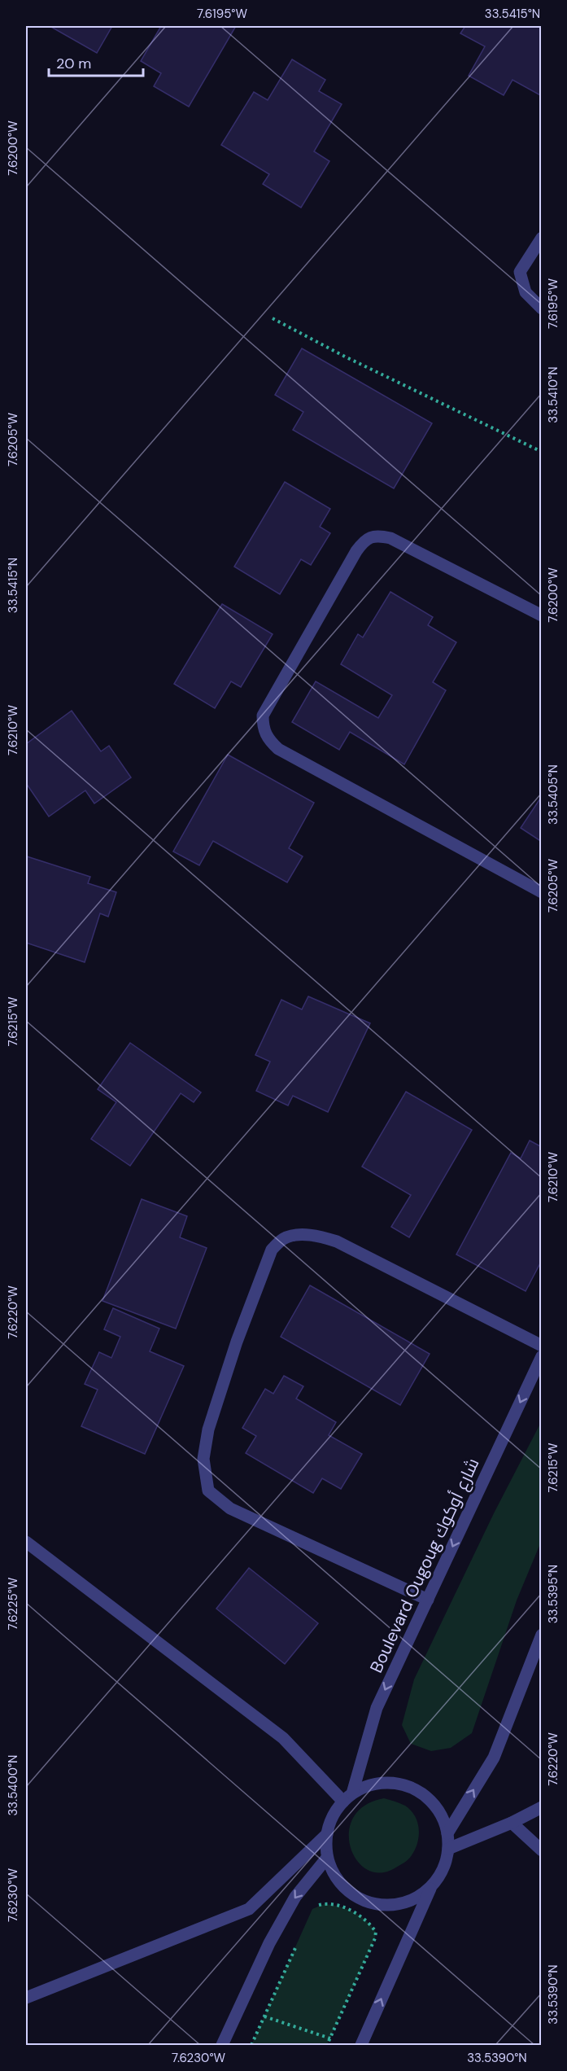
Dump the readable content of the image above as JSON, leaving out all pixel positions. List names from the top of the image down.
{
  "streets": {
    "street": ["Boulevard Ougoug شارع أوكوك"]
  },
  "one_way": ["Boulevard Ougoug شارع أوكوك"],
  "scale_bar": "20 m",
  "coordinates": [
    "7.6195°W",
    "33.5415°N",
    "7.6200°W",
    "33.5410°N",
    "7.6205°W",
    "7.6210°W",
    "33.5405°N",
    "7.6215°W",
    "7.6220°W",
    "33.5395°N",
    "7.6225°W",
    "33.5400°N",
    "7.6230°W",
    "33.5390°N"
  ]
}
